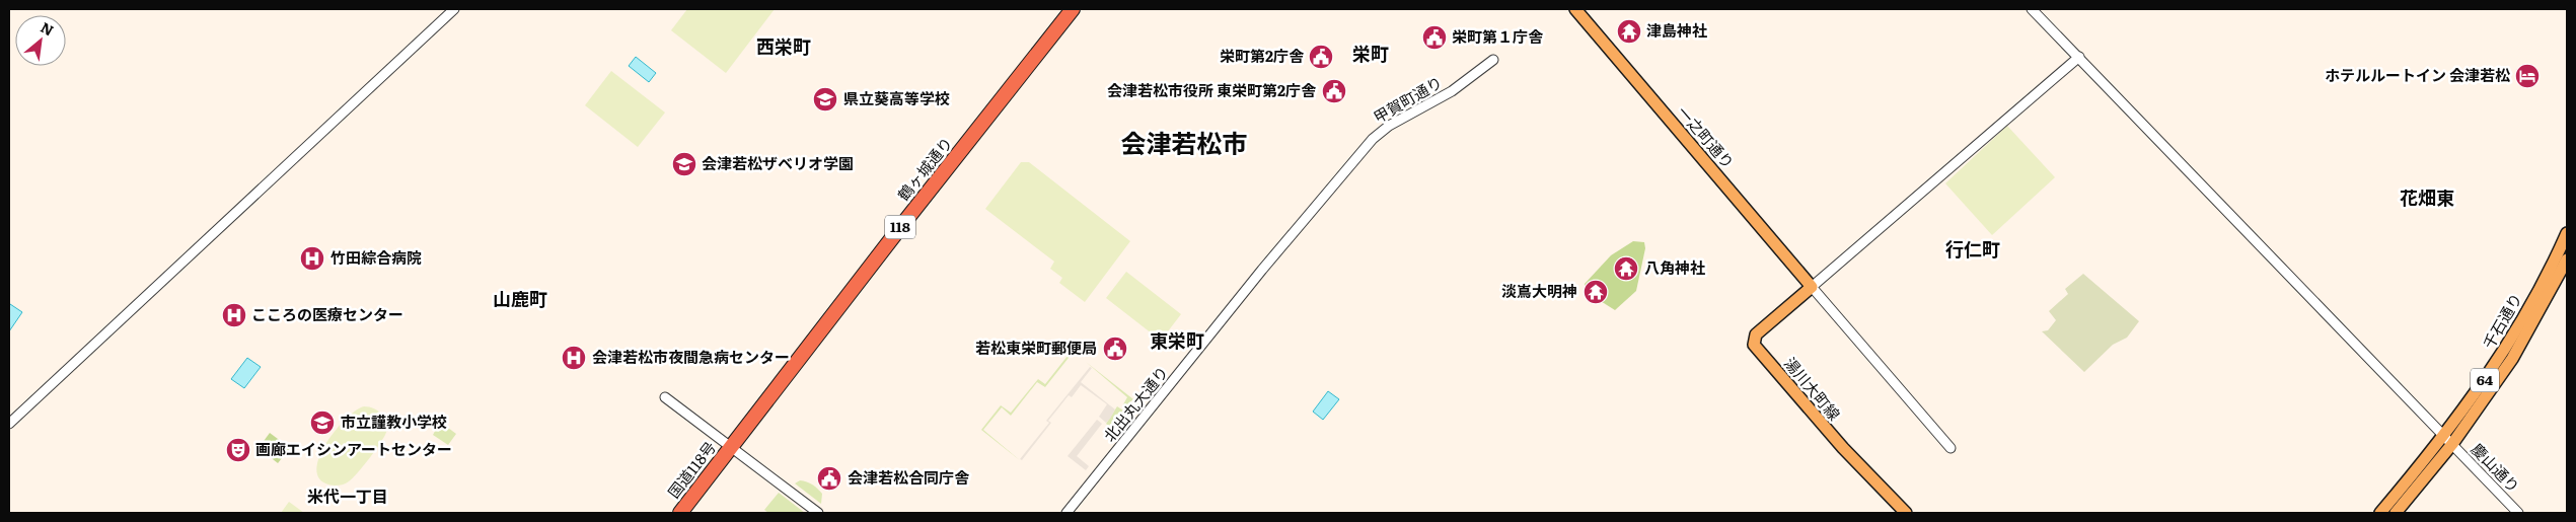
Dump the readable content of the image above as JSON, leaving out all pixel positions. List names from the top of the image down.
{
  "streets": {
    "highway": ["鶴ヶ城通り", "118", "国道118号"],
    "main road": [
      "一之町通り",
      "千石通り",
      "64",
      "湯川大町線"
    ],
    "street": ["甲賀町通り", "北出丸大通り", "慶山通り"]
  },
  "crossings": [
    ["甲賀町通り", "北出丸大通り"],
    ["一之町通り", "湯川大町線"],
    ["鶴ヶ城通り", "国道118号"],
    ["千石通り", "慶山通り"]
  ],
  "districts": [
    "西栄町",
    "栄町",
    "会津若松市",
    "花畑東",
    "行仁町",
    "山鹿町",
    "東栄町",
    "米代一丁目"
  ],
  "places": {
    "temple": ["津島神社", "八角神社", "淡嶌大明神"],
    "public building": [
      "栄町第１庁舎",
      "栄町第2庁舎",
      "会津若松市役所 東栄町第2庁舎",
      "若松東栄町郵便局",
      "会津若松合同庁舎"
    ],
    "hotel": ["ホテルルートイン 会津若松"],
    "school or university": ["県立葵高等学校", "会津若松ザベリオ学園", "市立謹教小学校"],
    "hospital": ["竹田綜合病院", "こころの医療センター", "会津若松市夜間急病センター"],
    "theatre": ["画廊エイシンアートセンター"]
  },
  "north": "top right"
}
